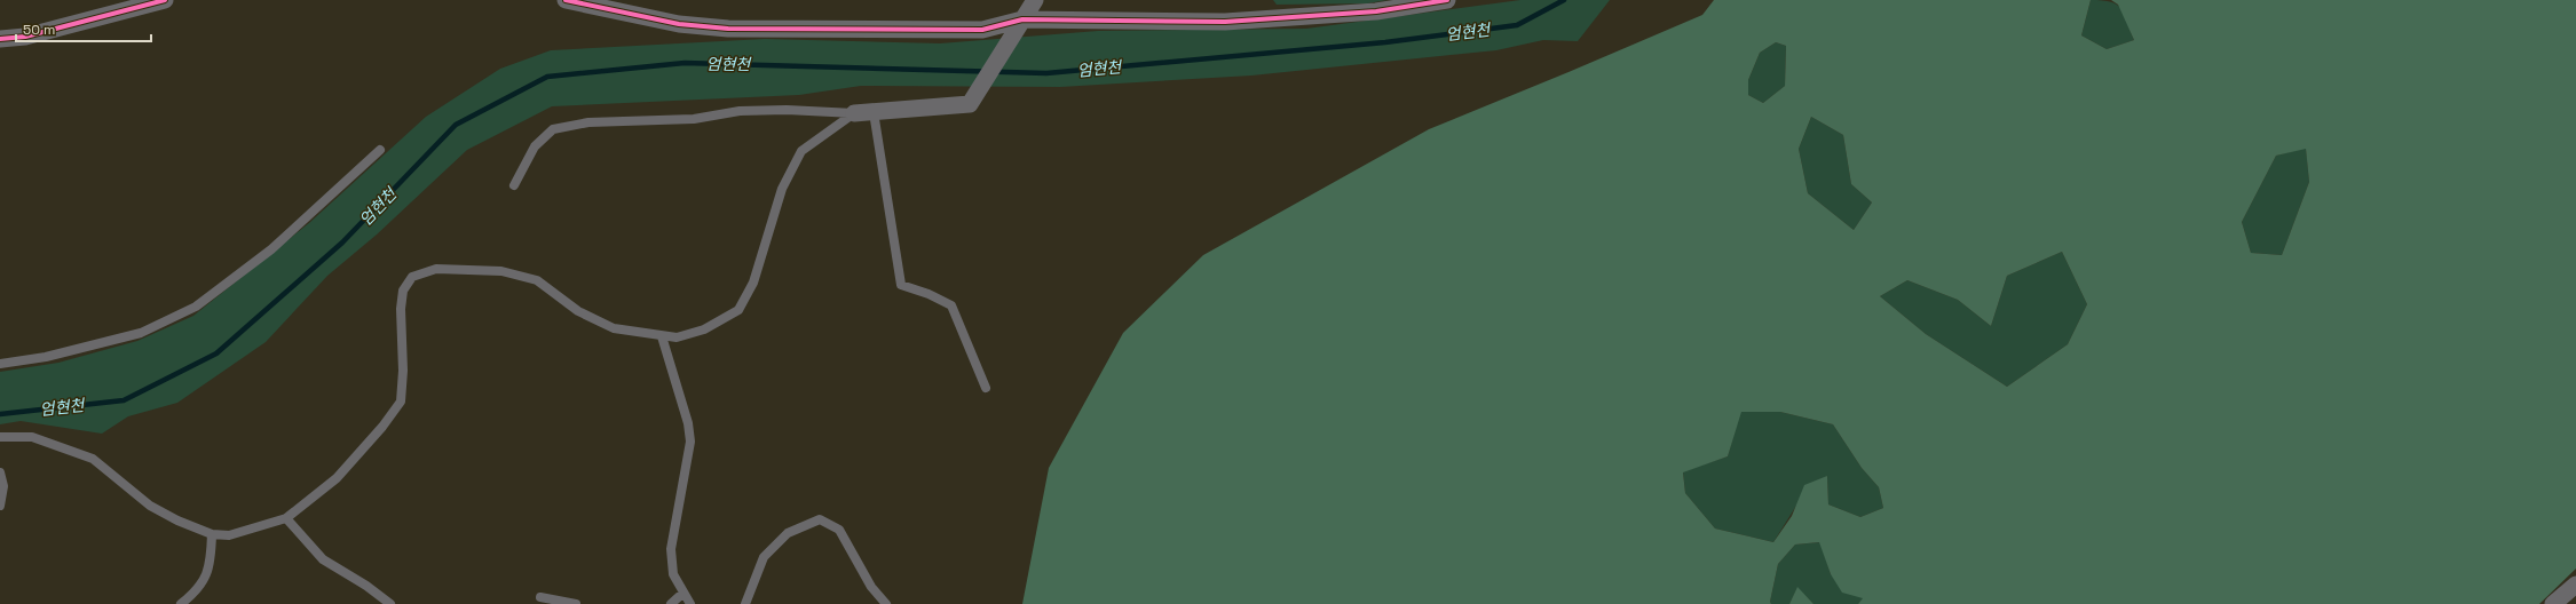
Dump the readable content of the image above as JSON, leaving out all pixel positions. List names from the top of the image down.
{
  "water": ["엄현천"],
  "scale_bar": "50 m"
}
